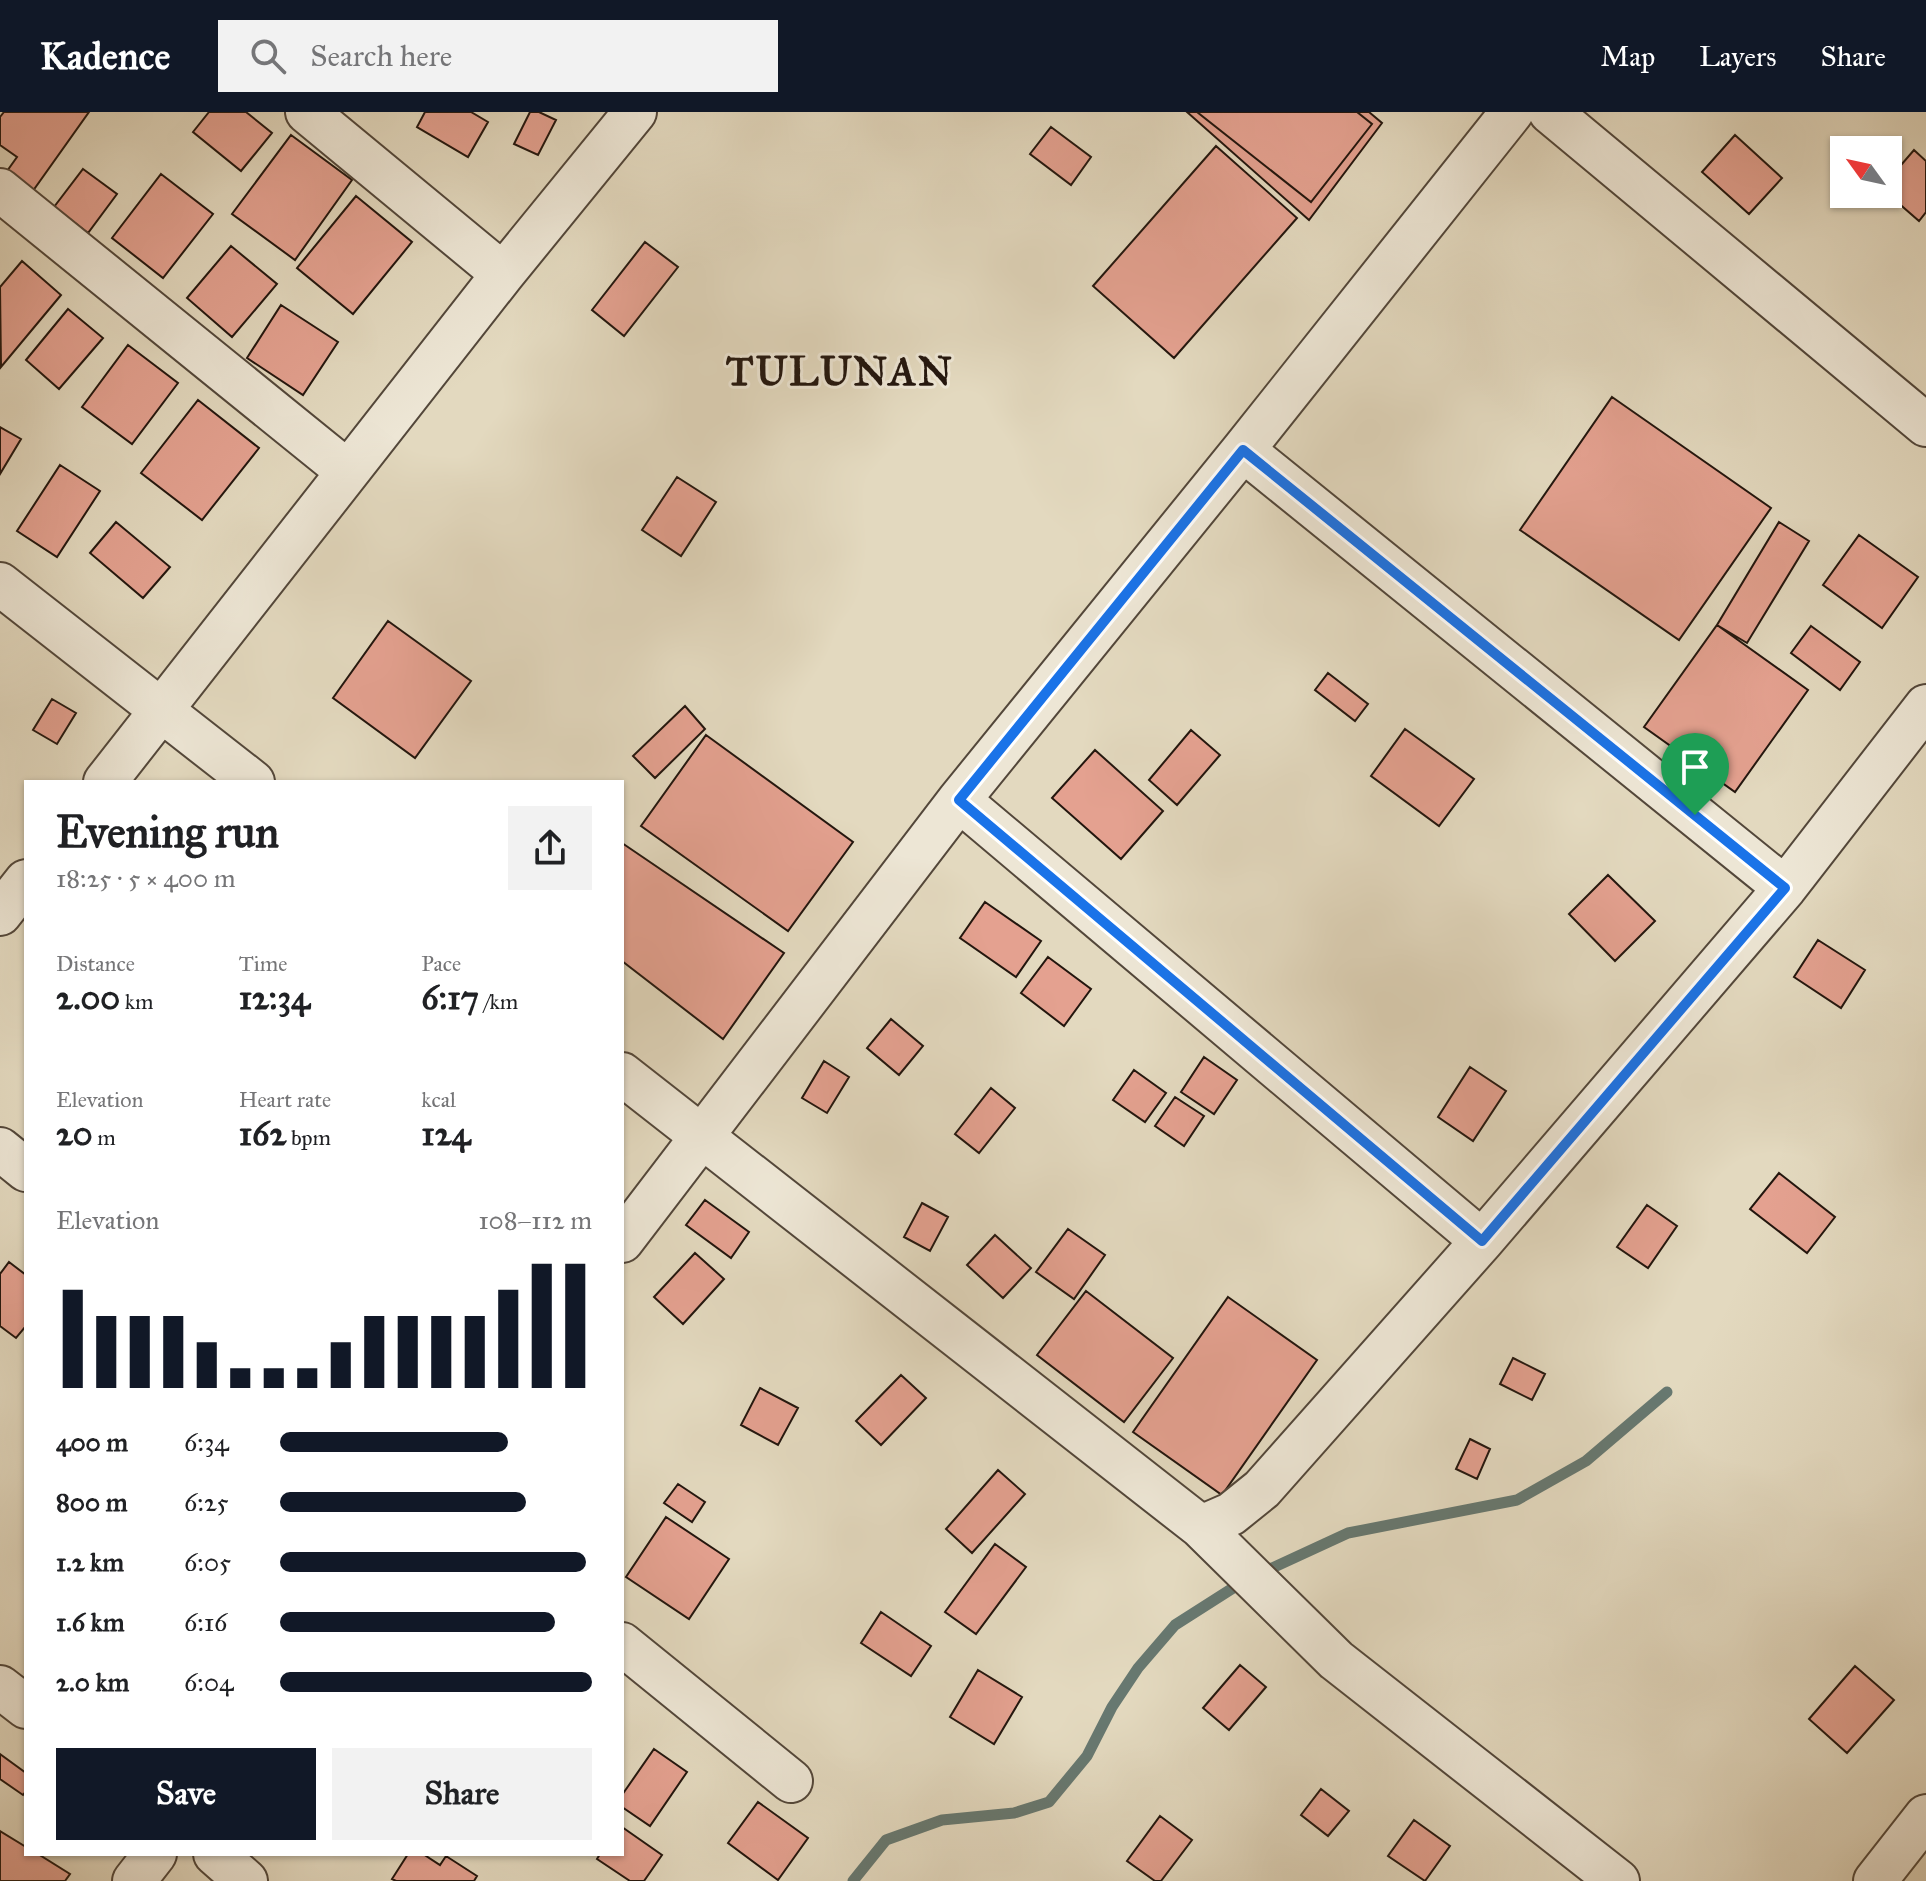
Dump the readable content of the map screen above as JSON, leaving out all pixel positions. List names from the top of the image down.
{
  "districts": ["TULUNAN"],
  "north": "top left",
  "page": {
    "header": "Kadence",
    "search": "Search here",
    "nav": ["Map", "Layers", "Share"],
    "heading": ["Evening run", "18:25 · 5 × 400 m"],
    "stats": [
      ["Distance", "2.00 km"],
      ["Time", "12:34"],
      ["Pace", "6:17 /km"],
      ["Elevation", "20 m"],
      ["Heart rate", "162 bpm"],
      ["kcal", "124"]
    ],
    "chart": ["Elevation", "108–112 m"],
    "list": [
      {
        "name": "400 m",
        "note": "6:34"
      },
      {
        "name": "800 m",
        "note": "6:25"
      },
      {
        "name": "1.2 km",
        "note": "6:05"
      },
      {
        "name": "1.6 km",
        "note": "6:16"
      },
      {
        "name": "2.0 km",
        "note": "6:04"
      }
    ],
    "buttons": ["Save", "Share"]
  }
}
